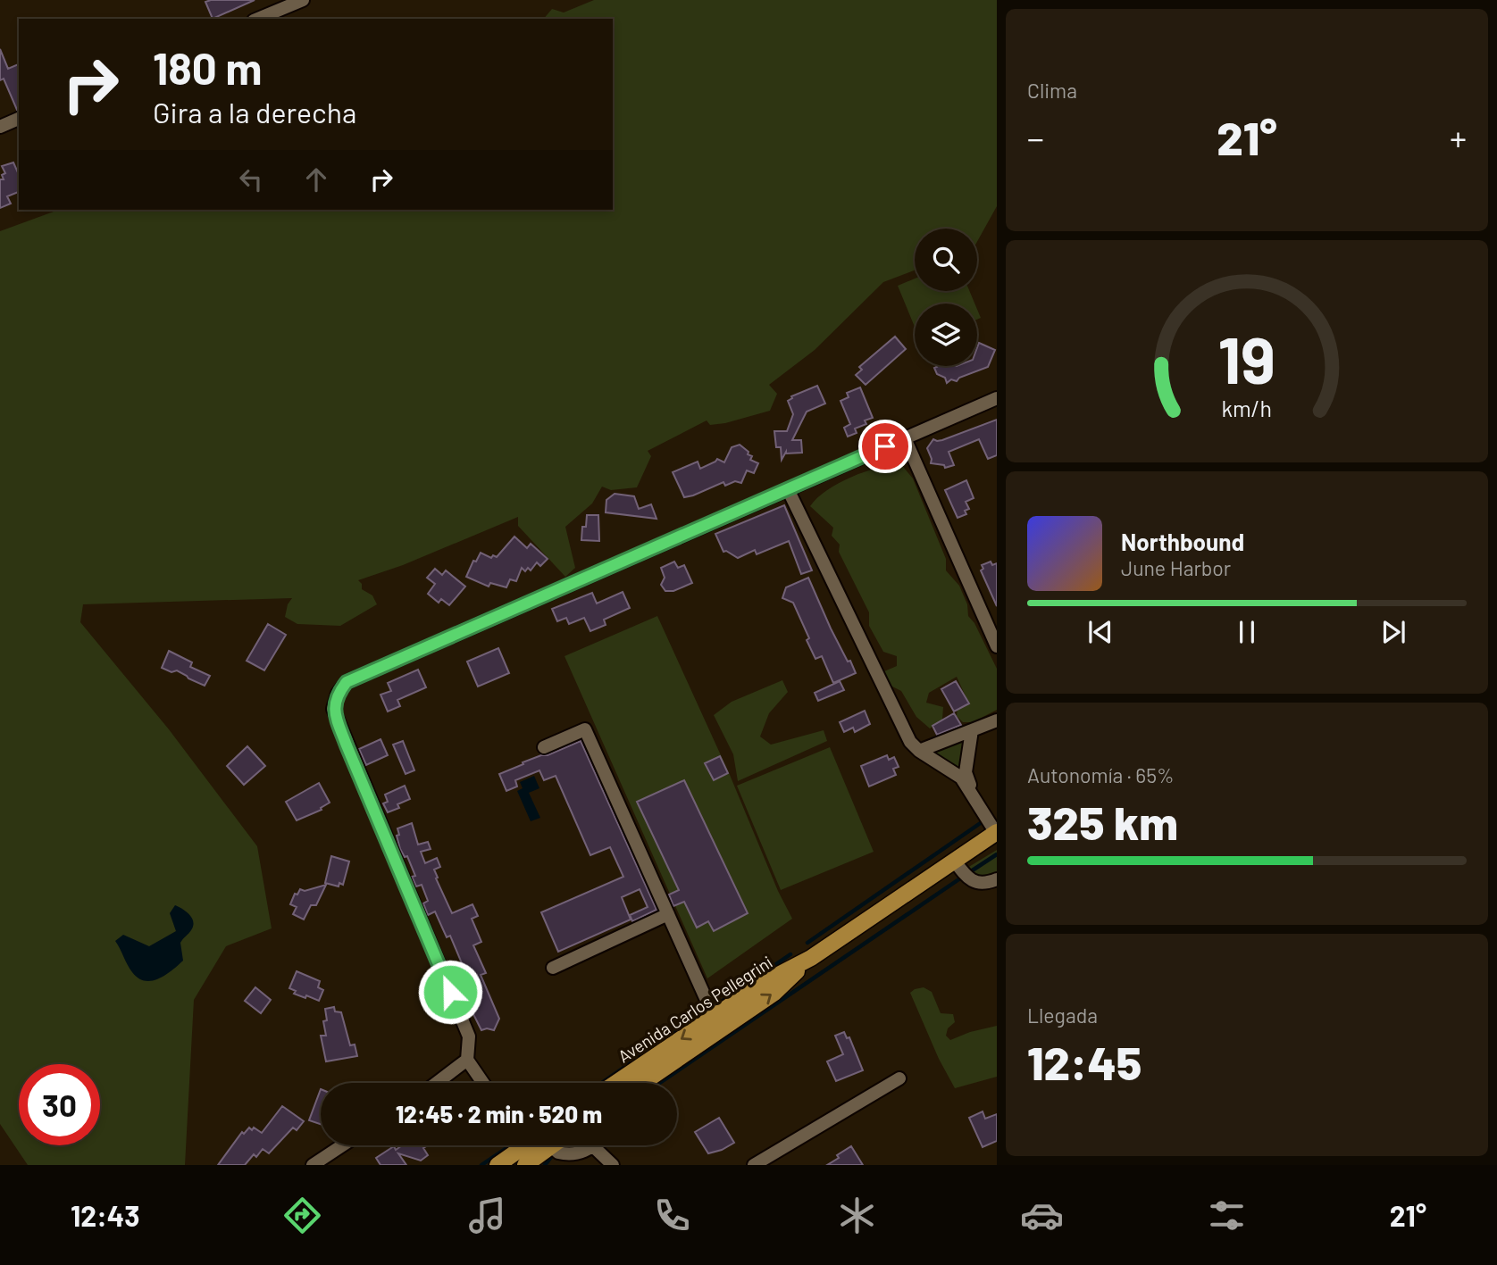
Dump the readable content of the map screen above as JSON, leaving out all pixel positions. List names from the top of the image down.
{
  "streets": {
    "main road": ["Avenida Carlos Pellegrini"]
  },
  "page": {
    "tile": [
      "Clima",
      ["Autonomía · 65%", "325 km"],
      ["Llegada", "12:45"]
    ],
    "turn": ["180 m", "Gira a la derecha"],
    "heat": ["−", "21°", "+"],
    "song": ["Northbound", "June Harbor"],
    "limit": "30",
    "trip": "12:45 · 2 min · 520 m",
    "tabs": ["12:43", "21°"],
    "gauge": ["19", "km/h"]
  }
}
